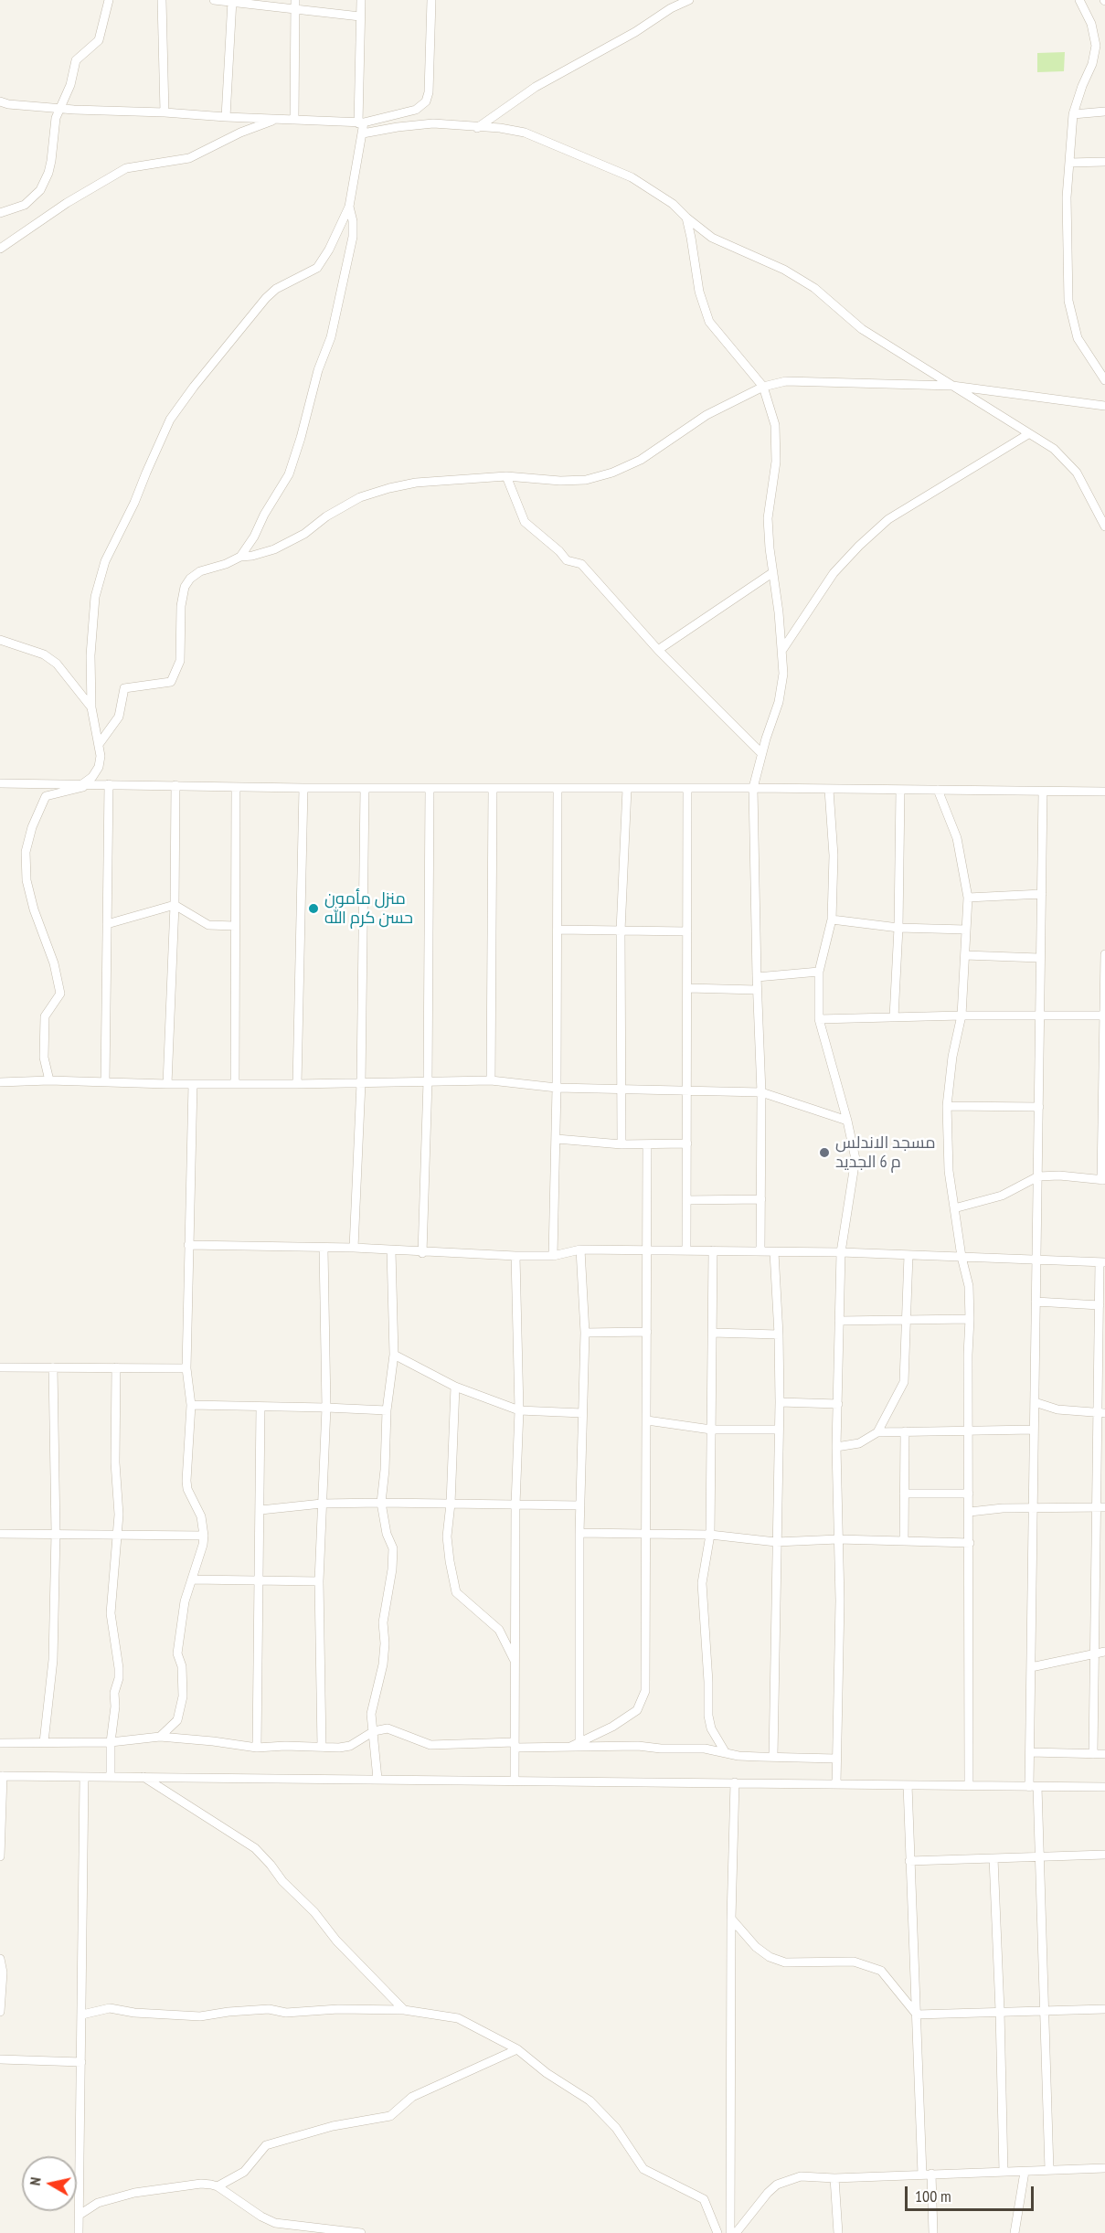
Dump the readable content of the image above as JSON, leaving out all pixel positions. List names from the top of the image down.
{
  "places": ["منزل مأمون حسن كرم الله", "مسجد الاندلس م 6 الجديد"],
  "scale_bar": "100 m",
  "north": "left"
}
